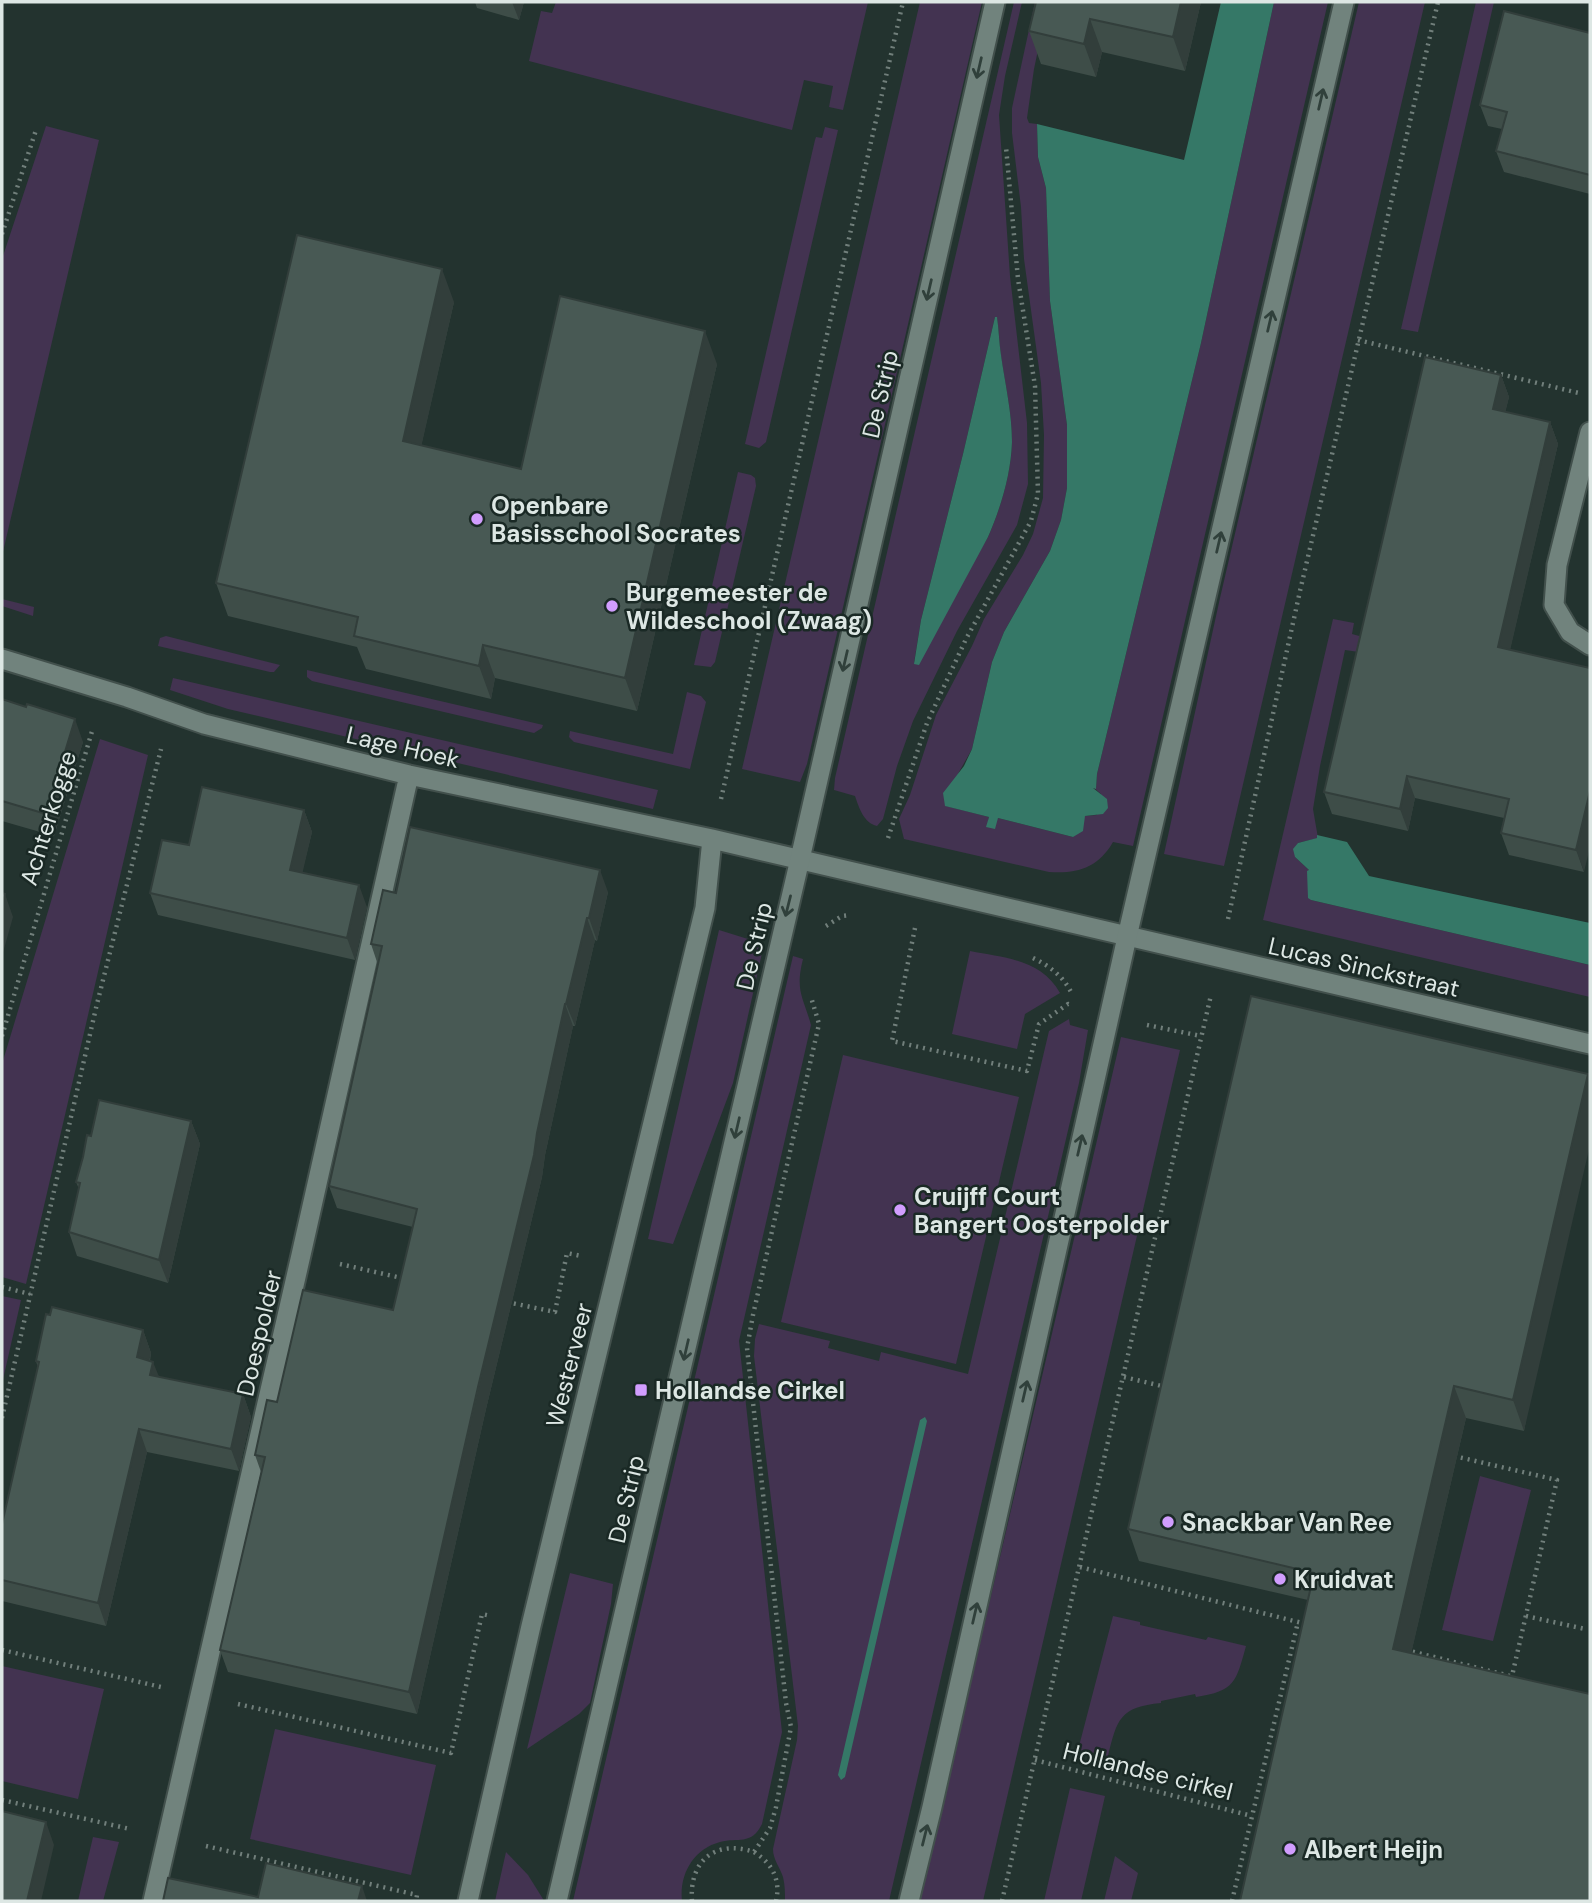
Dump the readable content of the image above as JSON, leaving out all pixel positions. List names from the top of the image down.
{
  "streets": {
    "street": [
      "De Strip",
      "Lage Hoek",
      "Lucas Sinckstraat",
      "Doespolder",
      "Westerveer"
    ],
    "path": ["Achterkogge", "Hollandse cirkel"]
  },
  "crossings": [
    ["De Strip", "Lage Hoek"],
    ["De Strip", "Lucas Sinckstraat"],
    ["Lage Hoek", "Achterkogge"],
    ["Lage Hoek", "Lucas Sinckstraat"],
    ["Lage Hoek", "Doespolder"],
    ["Lage Hoek", "Westerveer"]
  ],
  "one_way": ["De Strip"],
  "places": {
    "other": [
      "Openbare Basisschool Socrates",
      "Burgemeester de Wildeschool (Zwaag)",
      "Cruijff Court Bangert Oosterpolder",
      "Snackbar Van Ree",
      "Kruidvat",
      "Albert Heijn"
    ],
    "transit": ["Hollandse Cirkel"]
  }
}
